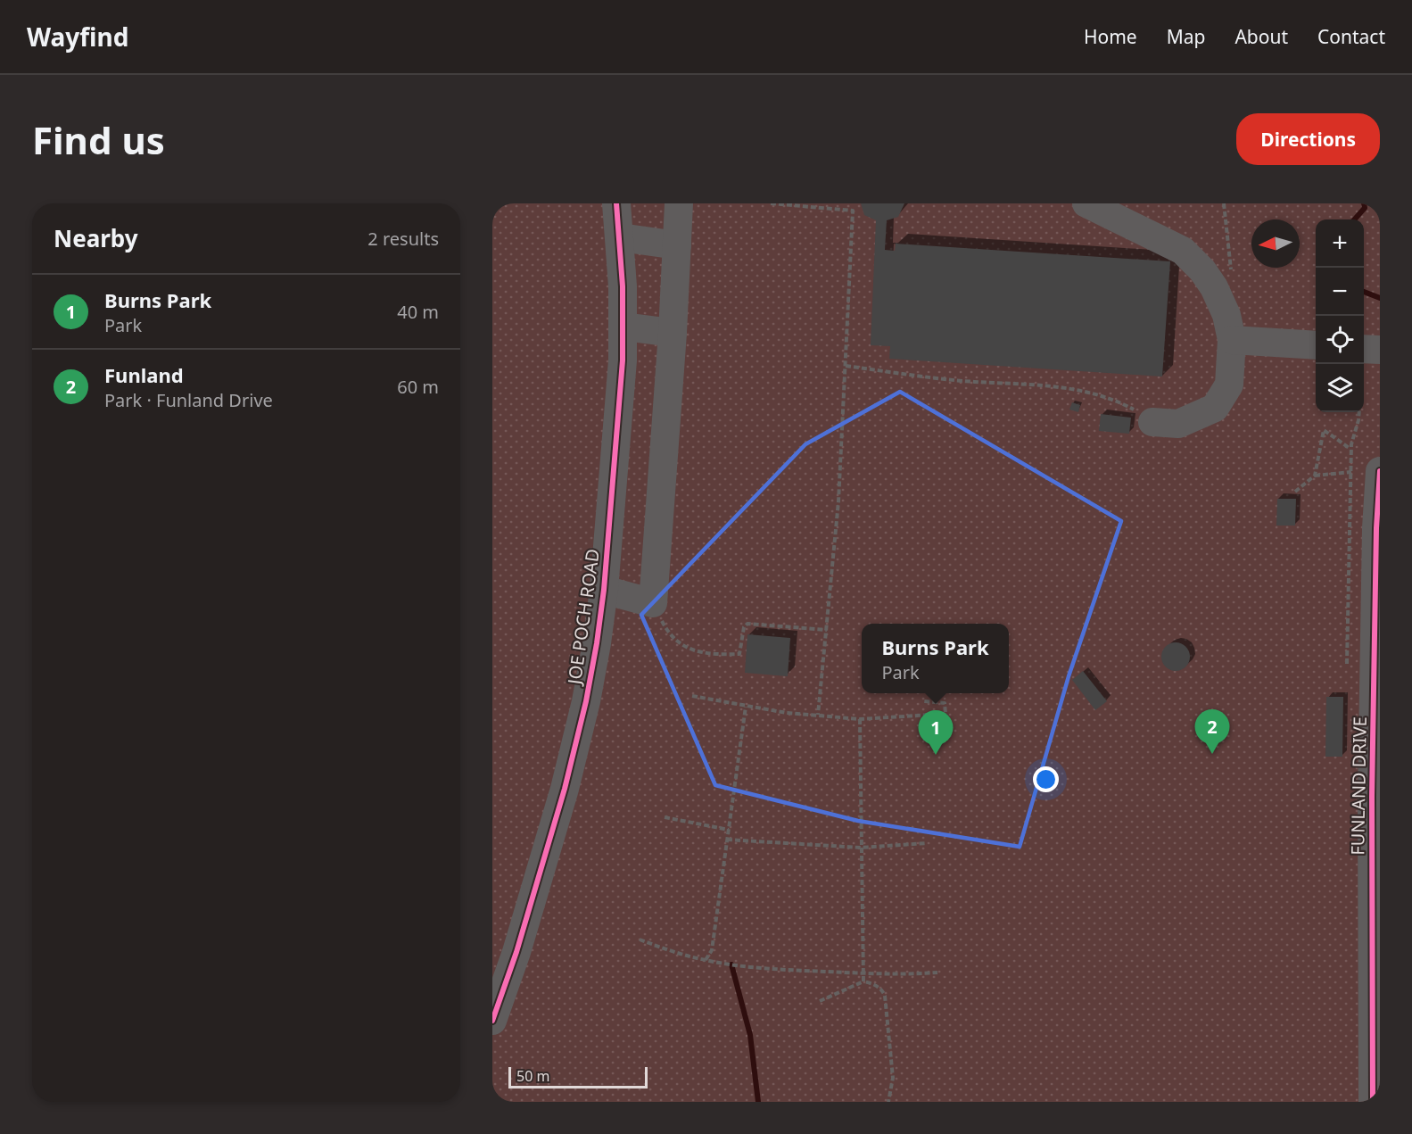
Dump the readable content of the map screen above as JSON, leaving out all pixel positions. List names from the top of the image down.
{
  "streets": {
    "street": ["JOE POCH ROAD", "FUNLAND DRIVE"]
  },
  "scale_bar": "50 m",
  "north": "left",
  "page": {
    "header": "Wayfind",
    "nav": [
      "Home",
      "Map",
      "About",
      "Contact"
    ],
    "buttons": "Directions",
    "title": "Find us",
    "heading": ["Nearby", "2 results"],
    "map_buttons": ["+", "−"],
    "list": [
      {
        "mark": "1",
        "name": "Burns Park",
        "note": "Park",
        "value": "40 m"
      },
      {
        "mark": "2",
        "name": "Funland",
        "note": "Park · Funland Drive",
        "value": "60 m"
      }
    ],
    "popup": ["Burns Park", "Park"],
    "pins": ["2", "1"],
    "scale": "50 m"
  }
}
